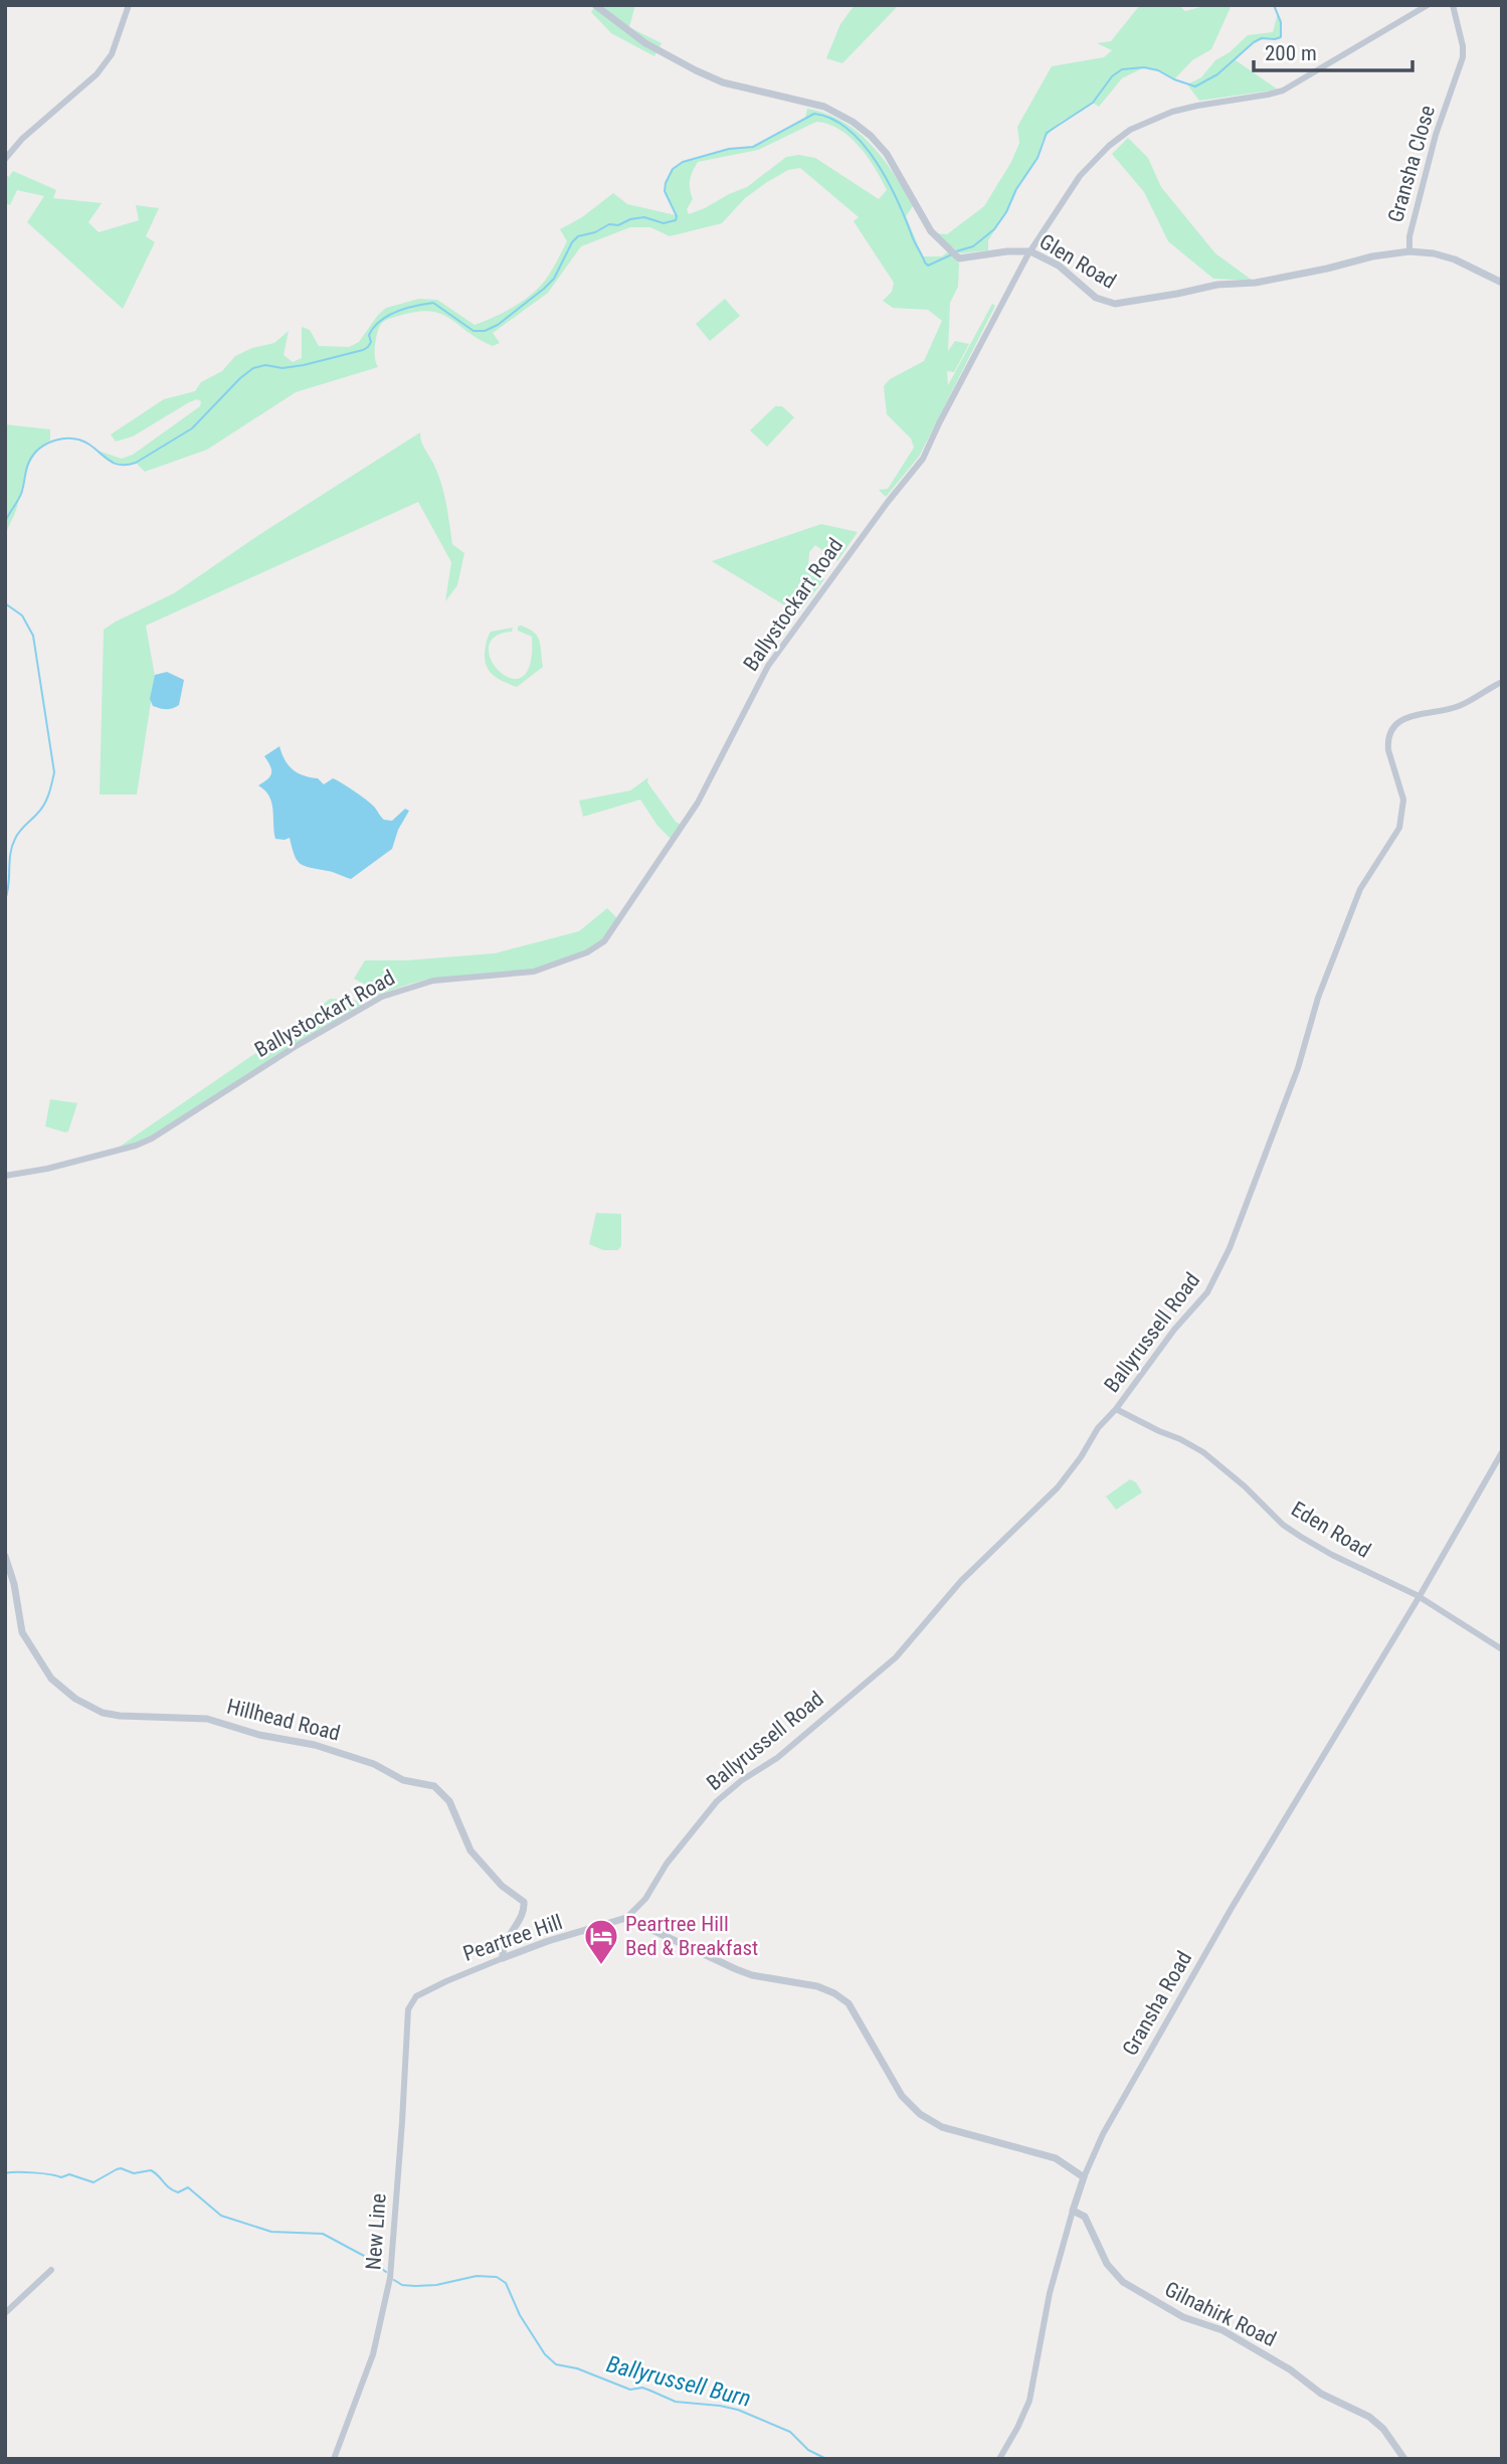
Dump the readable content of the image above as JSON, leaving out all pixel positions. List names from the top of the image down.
{
  "streets": {
    "street": [
      "Gransha Close",
      "Glen Road",
      "Ballystockart Road",
      "Ballyrussell Road",
      "Eden Road",
      "Hillhead Road",
      "Peartree Hill",
      "Gransha Road",
      "New Line",
      "Gilnahirk Road"
    ]
  },
  "crossings": [
    ["Gransha Close", "Glen Road"],
    ["Glen Road", "Ballystockart Road"],
    ["Ballyrussell Road", "Eden Road"],
    ["Ballyrussell Road", "Peartree Hill"],
    ["Eden Road", "Gransha Road"],
    ["Hillhead Road", "Peartree Hill"],
    ["Peartree Hill", "New Line"],
    ["Gransha Road", "Gilnahirk Road"]
  ],
  "water": ["Ballyrussell Burn"],
  "places": {
    "hotel": ["Peartree Hill Bed & Breakfast"]
  },
  "scale_bar": "200 m"
}
